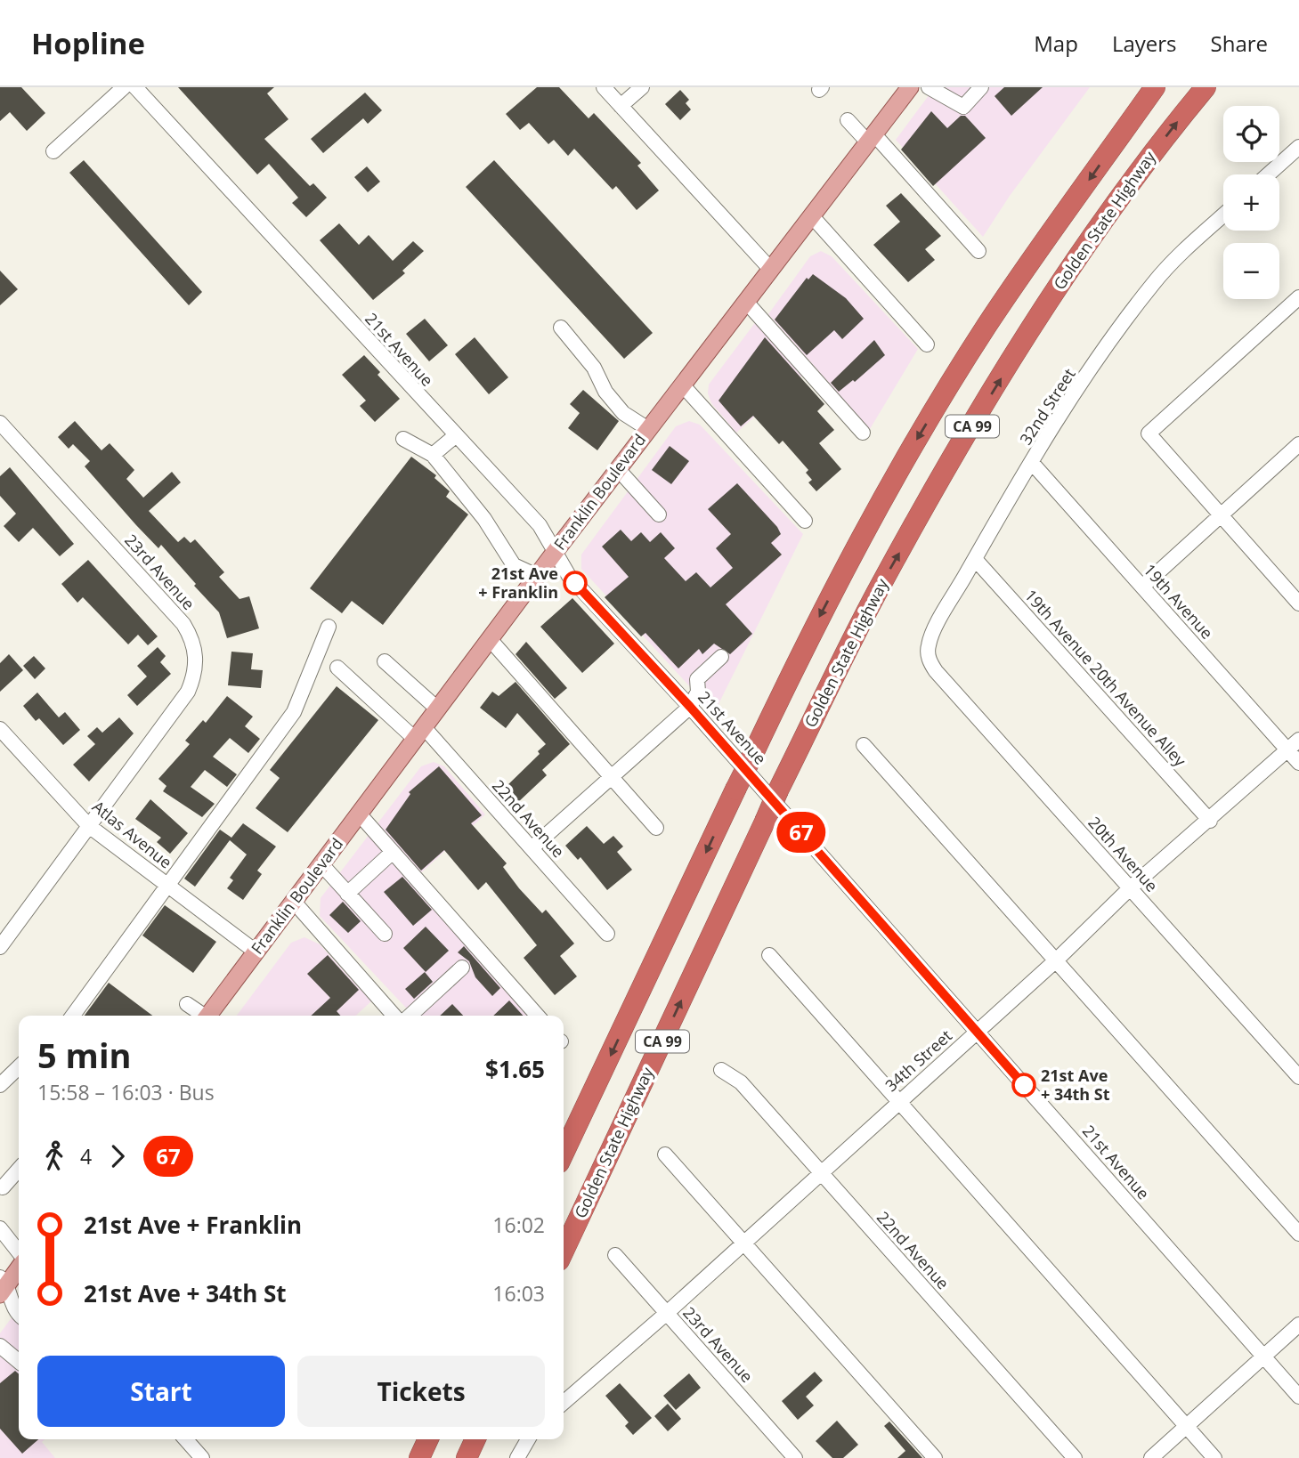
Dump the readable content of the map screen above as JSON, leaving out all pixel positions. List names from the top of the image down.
{
  "streets": {
    "highway": ["Golden State Highway", "CA 99"],
    "main road": ["Franklin Boulevard"],
    "street": [
      "21st Avenue",
      "32nd Street",
      "23rd Avenue",
      "19th Avenue",
      "19th Avenue 20th Avenue Alley",
      "22nd Avenue",
      "Atlas Avenue",
      "20th Avenue",
      "34th Street"
    ]
  },
  "crossings": [
    ["21st Avenue", "Franklin Boulevard"],
    ["21st Avenue", "34th Street"],
    ["32nd Street", "19th Avenue"],
    ["32nd Street", "19th Avenue 20th Avenue Alley"],
    ["32nd Street", "20th Avenue"],
    ["Franklin Boulevard", "22nd Avenue"],
    ["Franklin Boulevard", "Atlas Avenue"],
    ["23rd Avenue", "Atlas Avenue"],
    ["23rd Avenue", "34th Street"],
    ["19th Avenue", "34th Street"],
    ["19th Avenue 20th Avenue Alley", "34th Street"],
    ["22nd Avenue", "34th Street"],
    ["20th Avenue", "34th Street"]
  ],
  "places": ["21st Ave + Franklin", "21st Ave + 34th St"],
  "lines": ["bus line 67"],
  "page": {
    "header": "Hopline",
    "nav": ["Map", "Layers", "Share"],
    "on_map": "67",
    "map_buttons": ["+", "−"],
    "heading": ["5 min", "15:58 – 16:03 · Bus", "$1.65"],
    "legs": ["4", "67"],
    "list": [
      {
        "name": "21st Ave + Franklin",
        "value": "16:02"
      },
      {
        "name": "21st Ave + 34th St",
        "value": "16:03"
      }
    ],
    "buttons": ["Start", "Tickets"]
  }
}
